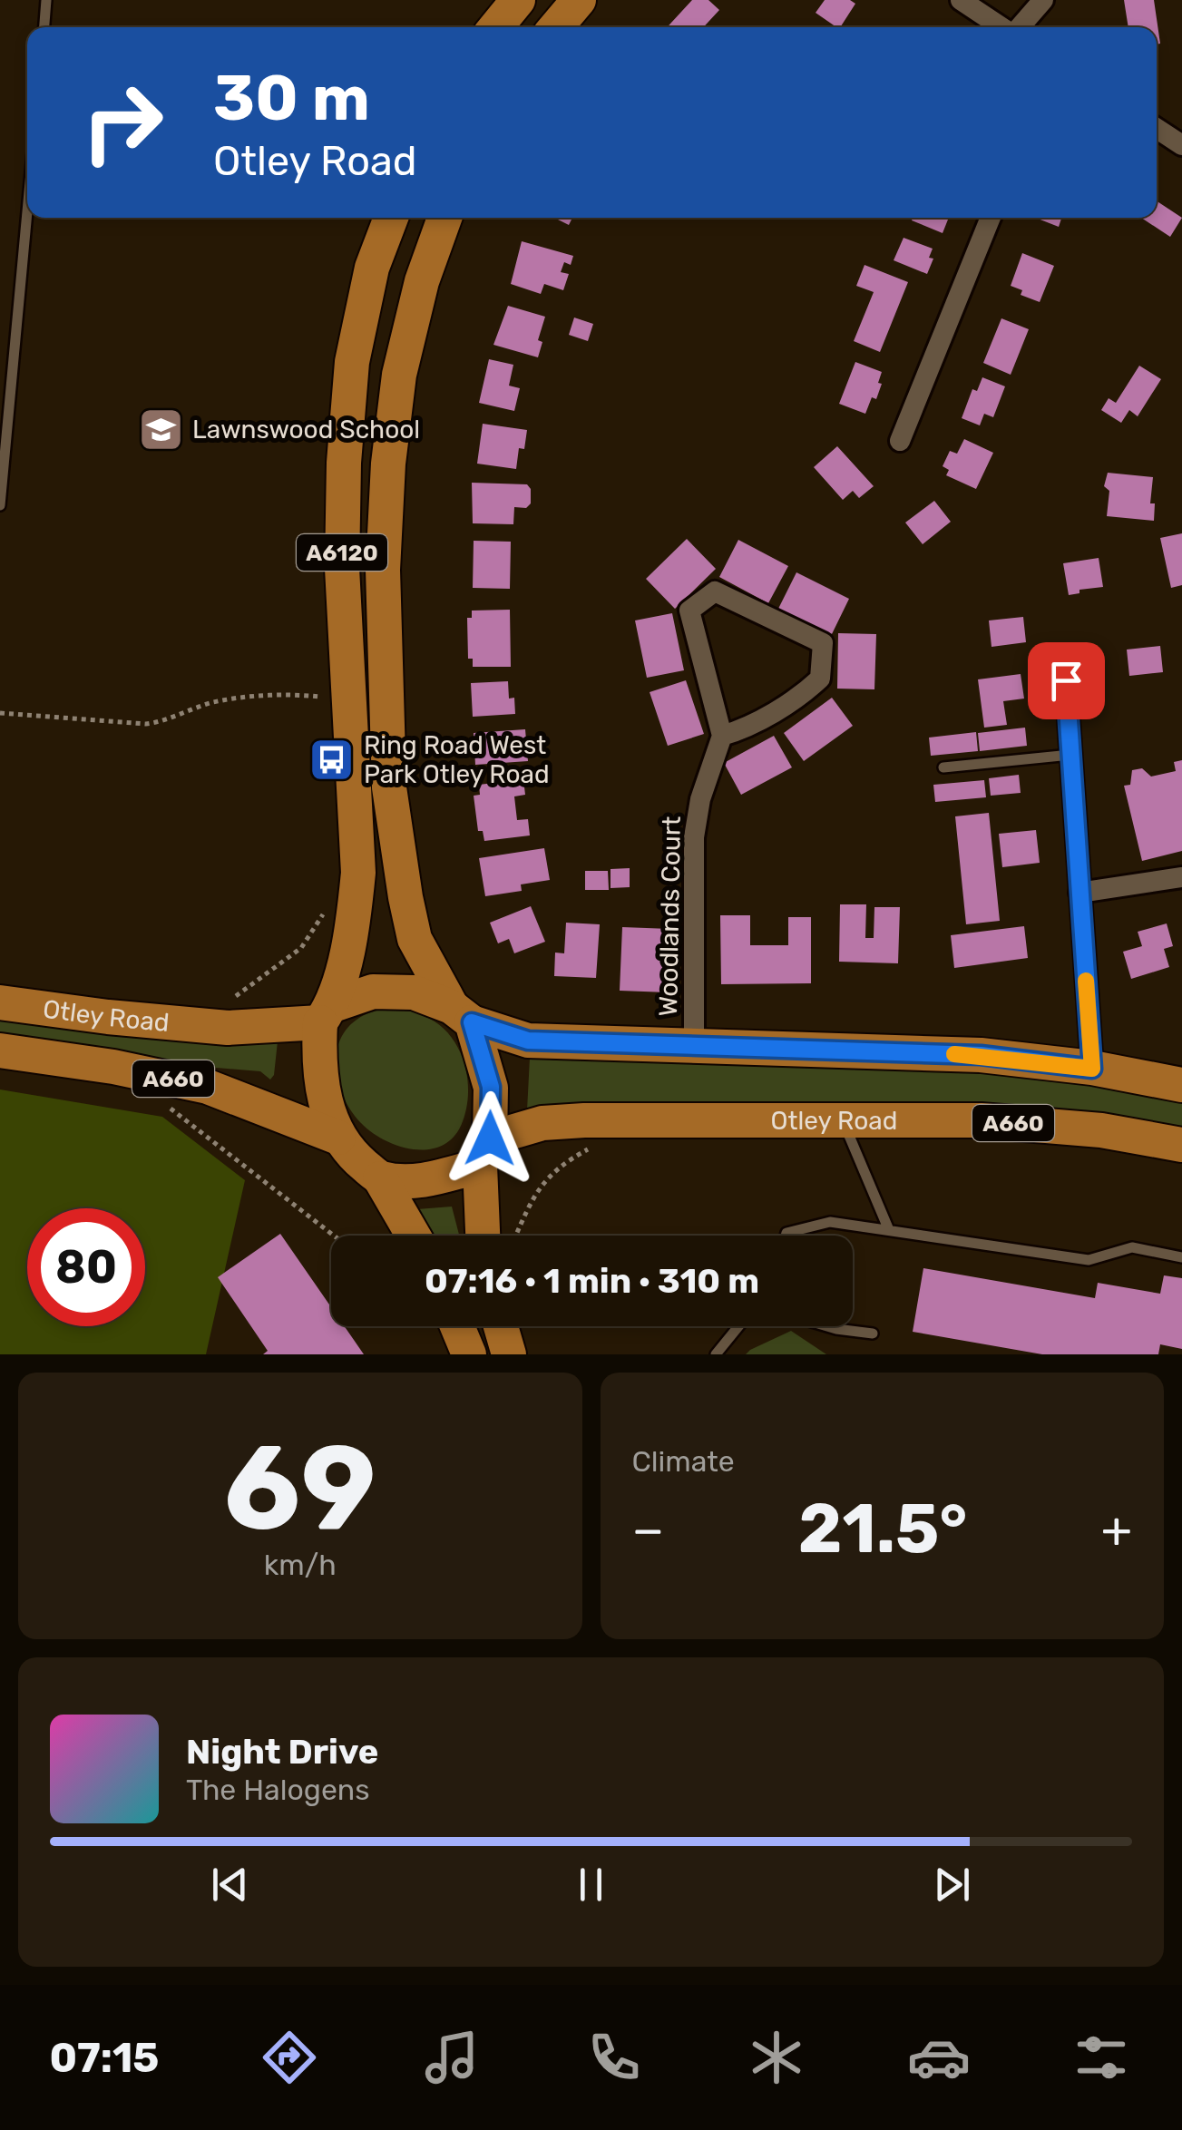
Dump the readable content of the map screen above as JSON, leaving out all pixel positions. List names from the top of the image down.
{
  "streets": {
    "highway": ["A6120", "Otley Road", "A660"],
    "street": ["Woodlands Court"]
  },
  "crossings": [
    ["A6120", "Otley Road"]
  ],
  "places": {
    "school or university": ["Lawnswood School"],
    "bus stop": ["Ring Road West Park Otley Road"]
  },
  "page": {
    "turn": ["30 m", "Otley Road"],
    "limit": "80",
    "trip": "07:16 · 1 min · 310 m",
    "tile": [
      ["69", "km/h"],
      "Climate"
    ],
    "heat": ["−", "21.5°", "+"],
    "song": ["Night Drive", "The Halogens"],
    "tabs": "07:15"
  }
}
